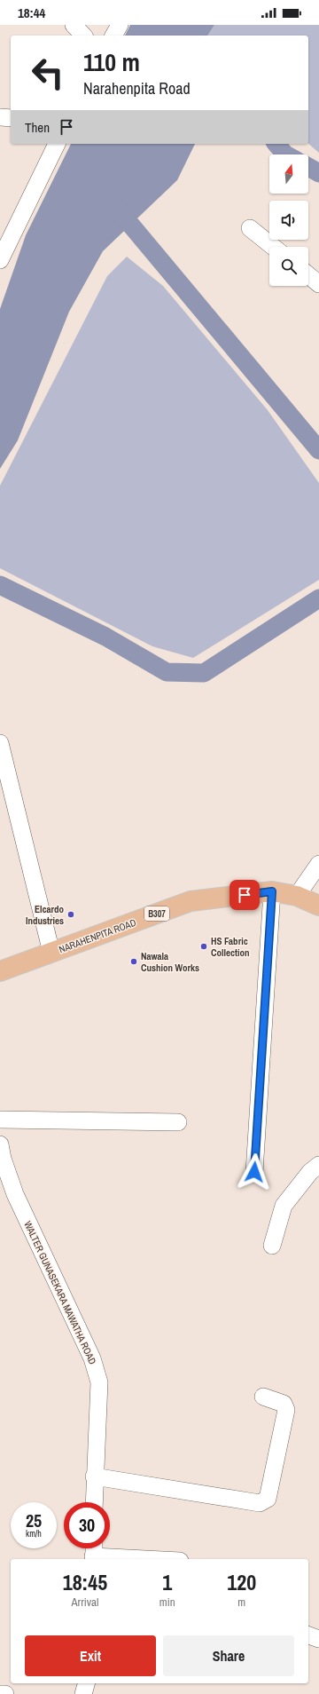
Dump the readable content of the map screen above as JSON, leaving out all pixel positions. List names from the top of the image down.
{
  "streets": {
    "main road": ["B307", "NARAHENPITA ROAD"],
    "street": ["WALTER GUNASEKARA MAWATHA ROAD"]
  },
  "places": ["Elcardo Industries", "HS Fabric Collection", "Nawala Cushion Works"],
  "north": "top",
  "page": {
    "status": "18:44",
    "turn": ["110 m", "Narahenpita Road"],
    "then": "Then",
    "speed": "25 km/h",
    "limit": "30",
    "eta": [
      "18:45",
      "Arrival",
      "1",
      "min",
      "120",
      "m"
    ],
    "buttons": ["Exit", "Share"]
  }
}
